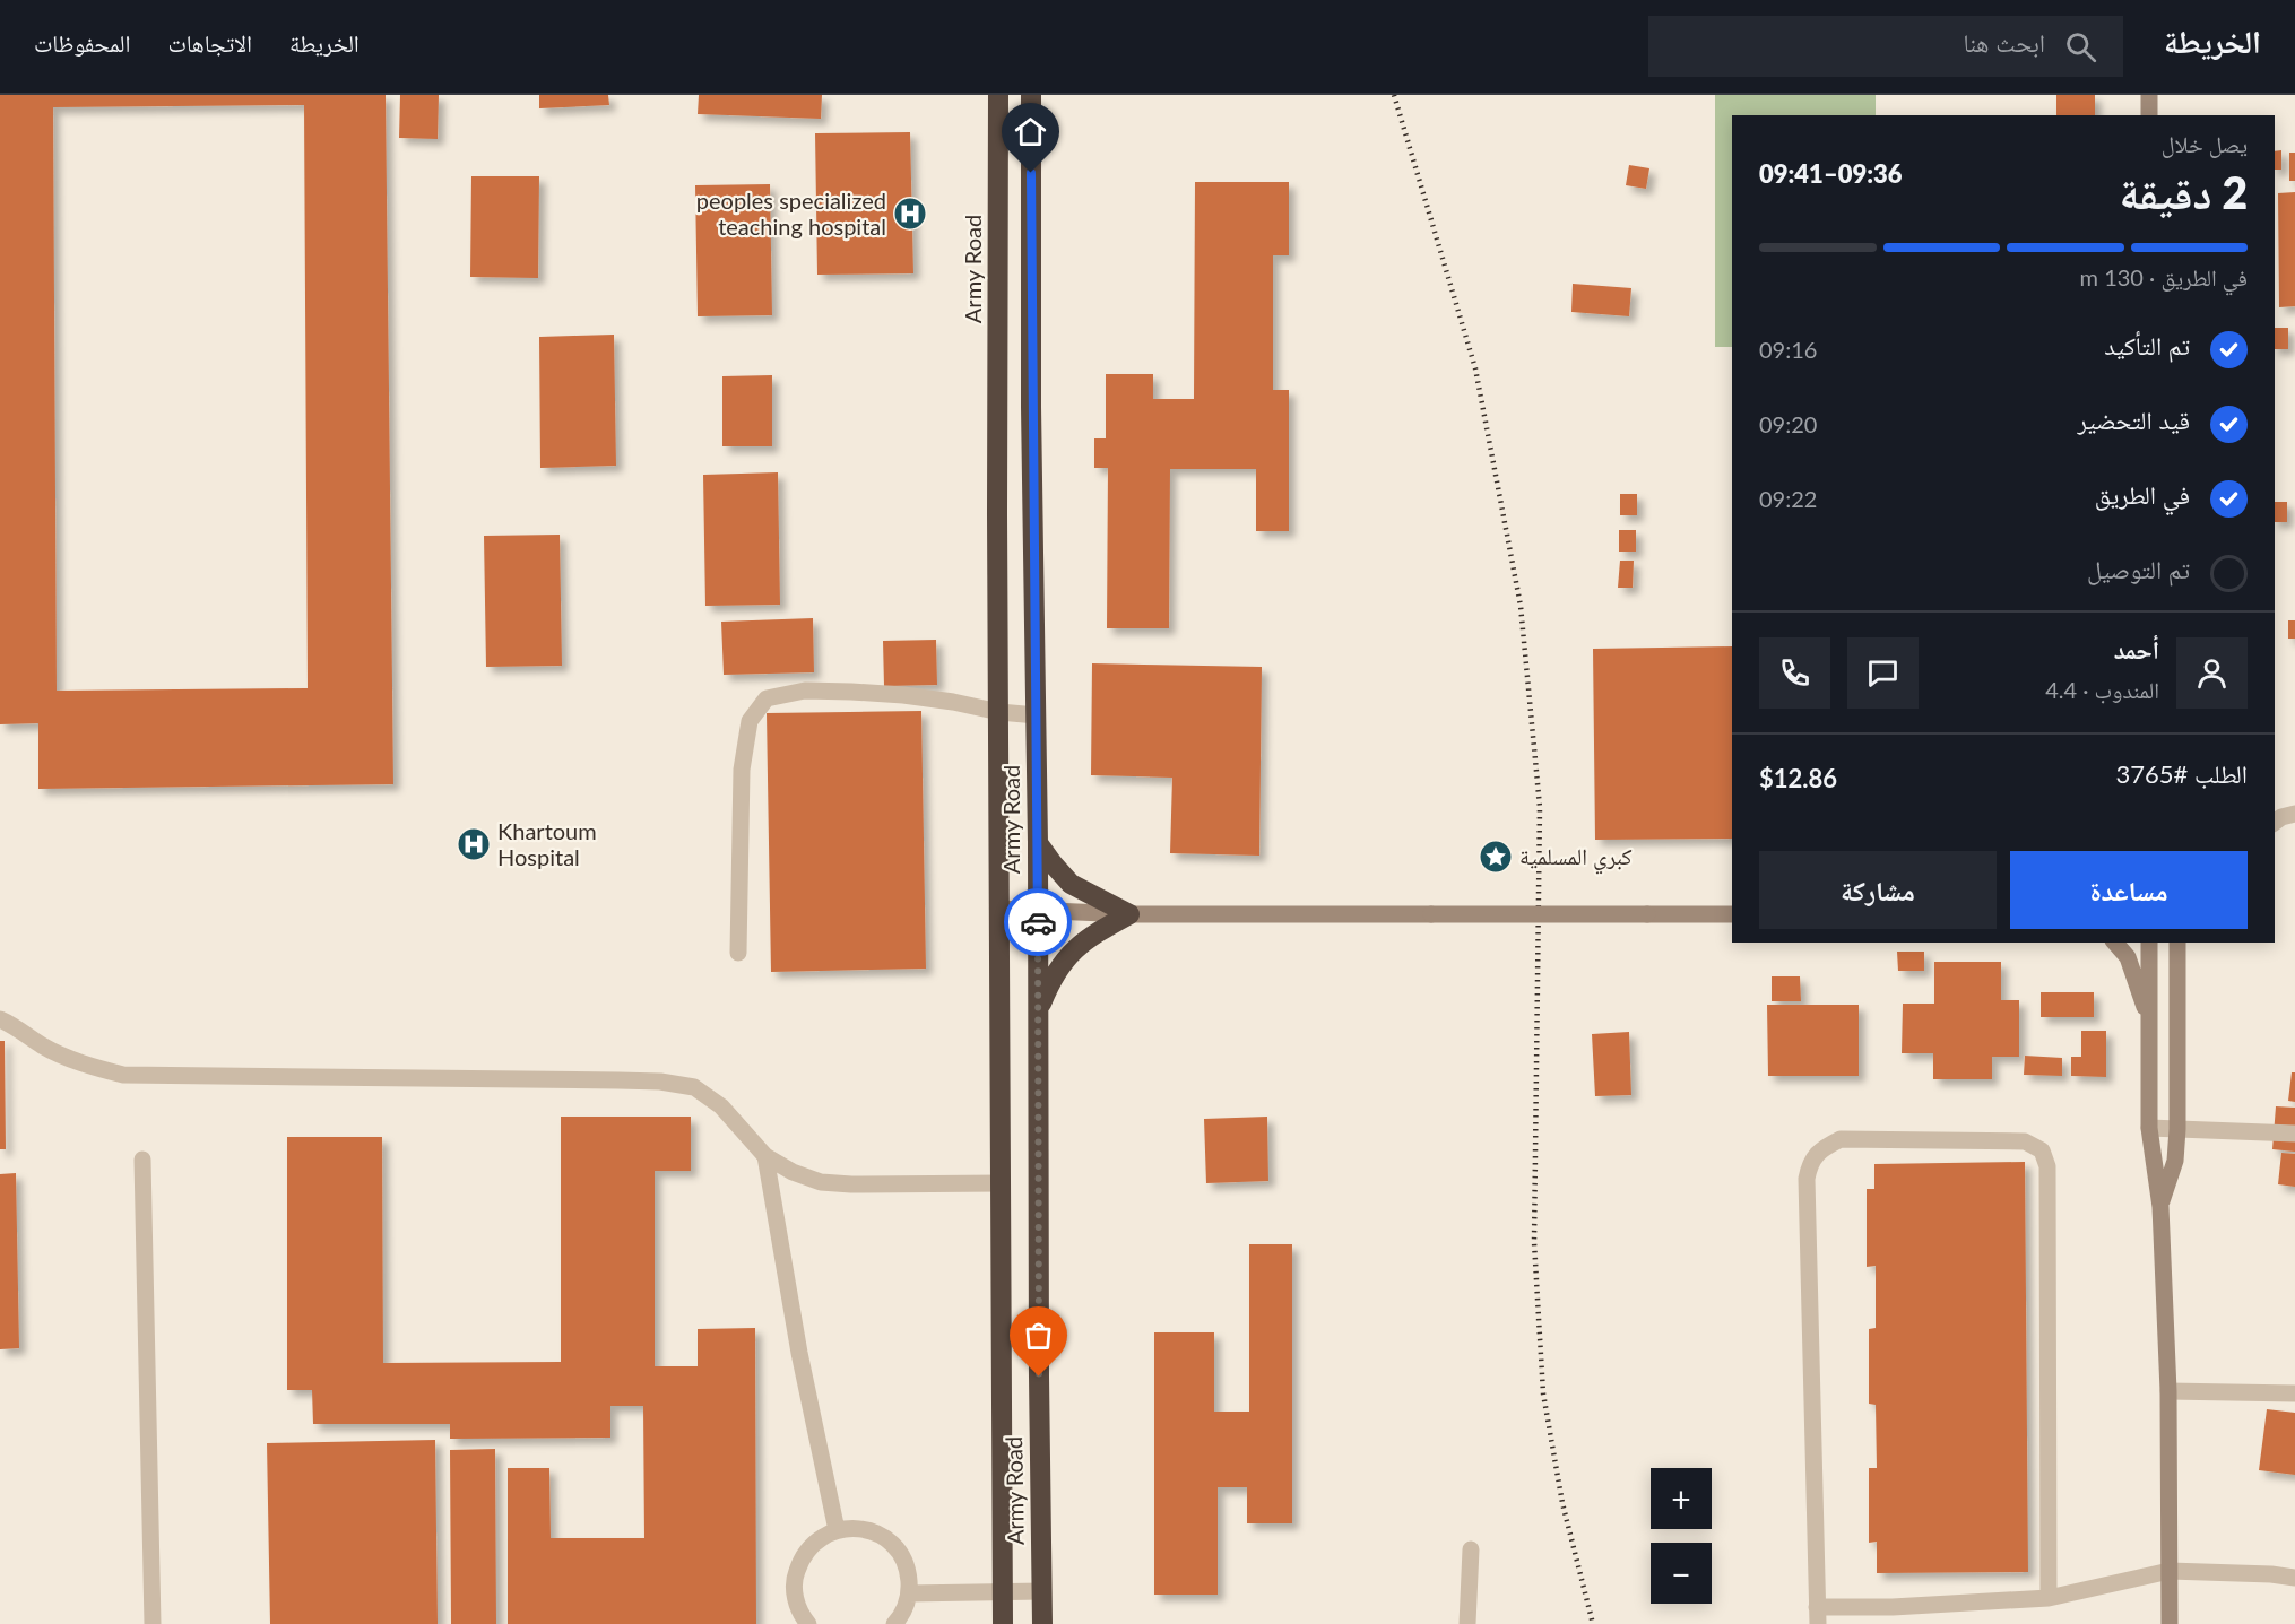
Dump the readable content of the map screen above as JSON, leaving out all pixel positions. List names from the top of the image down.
{
  "streets": {
    "highway": ["Army Road"]
  },
  "places": {
    "hospital": ["peoples specialized teaching hospital", "Khartoum Hospital"],
    "place": ["كبري المسلمية"]
  },
  "page": {
    "header": "الخريطة",
    "search": "ابحث هنا",
    "nav": ["الخريطة", "الاتجاهات", "المحفوظات"],
    "heading": ["2 دقيقة", "يصل خلال", "09:36–09:41"],
    "panel": [
      "أحمد",
      "المندوب · 4.4",
      "الطلب #3765",
      "$12.86"
    ],
    "bar": "في الطريق · 130 m",
    "list": [
      ["تم التأكيد", "09:16"],
      ["قيد التحضير", "09:20"],
      ["في الطريق", "09:22"],
      "تم التوصيل"
    ],
    "buttons": ["مساعدة", "مشاركة"],
    "map_buttons": ["+", "−"]
  }
}
